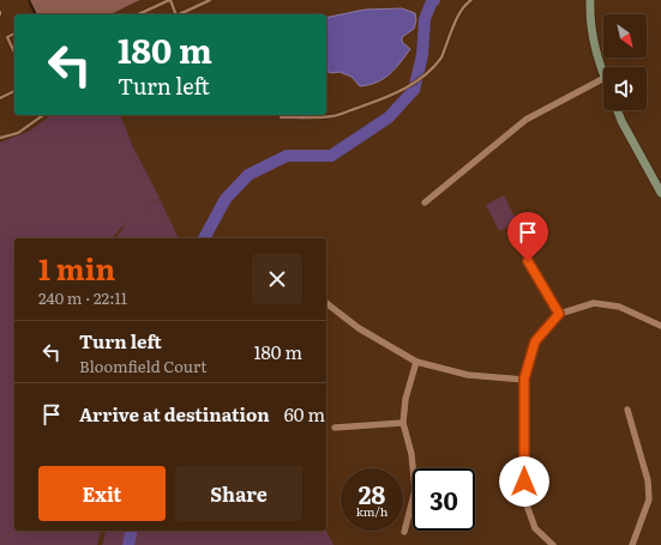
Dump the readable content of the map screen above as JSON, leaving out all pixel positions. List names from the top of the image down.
{
  "north": "bottom right",
  "page": {
    "turn": ["180 m", "Turn left"],
    "heading": ["1 min", "240 m · 22:11"],
    "list": [
      {
        "name": "Turn left",
        "note": "Bloomfield Court",
        "value": "180 m"
      },
      {
        "name": "Arrive at destination",
        "value": "60 m"
      }
    ],
    "buttons": ["Exit", "Share"],
    "speed": "28 km/h",
    "limit": "30"
  }
}
